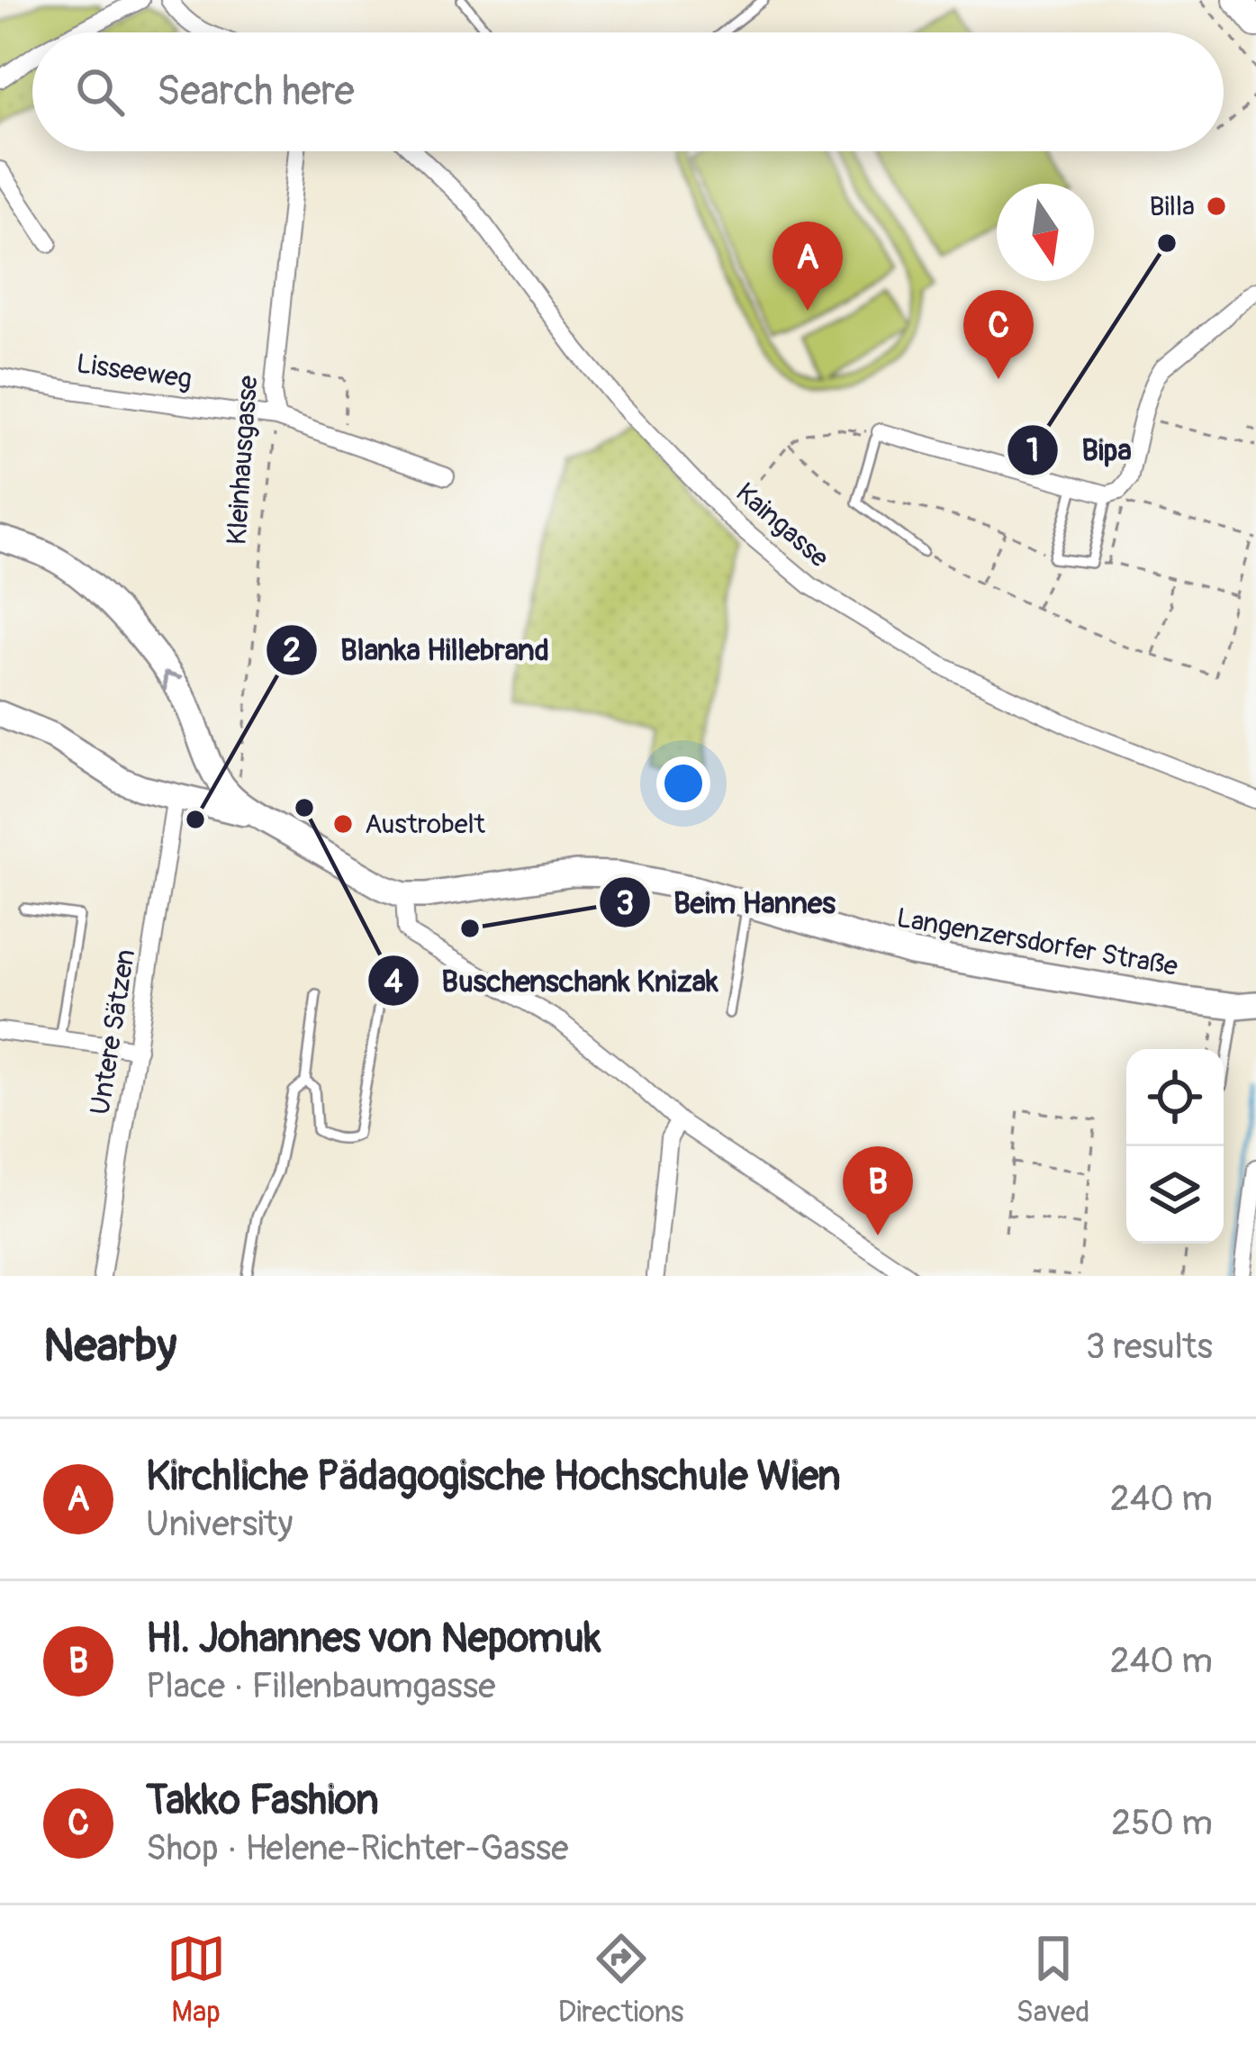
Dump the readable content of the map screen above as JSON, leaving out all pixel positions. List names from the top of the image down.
{
  "streets": {
    "main road": ["Langenzersdorfer Straße"],
    "street": [
      "Lisseeweg",
      "Kleinhausgasse",
      "Kaingasse",
      "Untere Sätzen"
    ]
  },
  "crossings": [
    ["Lisseeweg", "Kleinhausgasse"]
  ],
  "places": [
    "Billa",
    "Bipa",
    "Buschenschank Knizak",
    "Blanka Hillebrand",
    "Austrobelt",
    "Beim Hannes"
  ],
  "north": "bottom",
  "page": {
    "search": "Search here",
    "pins": ["A", "C", "B"],
    "heading": ["Nearby", "3 results"],
    "list": [
      {
        "mark": "A",
        "name": "Kirchliche Pädagogische Hochschule Wien",
        "note": "University",
        "value": "240 m"
      },
      {
        "mark": "B",
        "name": "Hl. Johannes von Nepomuk",
        "note": "Place · Fillenbaumgasse",
        "value": "240 m"
      },
      {
        "mark": "C",
        "name": "Takko Fashion",
        "note": "Shop · Helene-Richter-Gasse",
        "value": "250 m"
      }
    ],
    "nav": ["Map", "Directions", "Saved"]
  }
}
